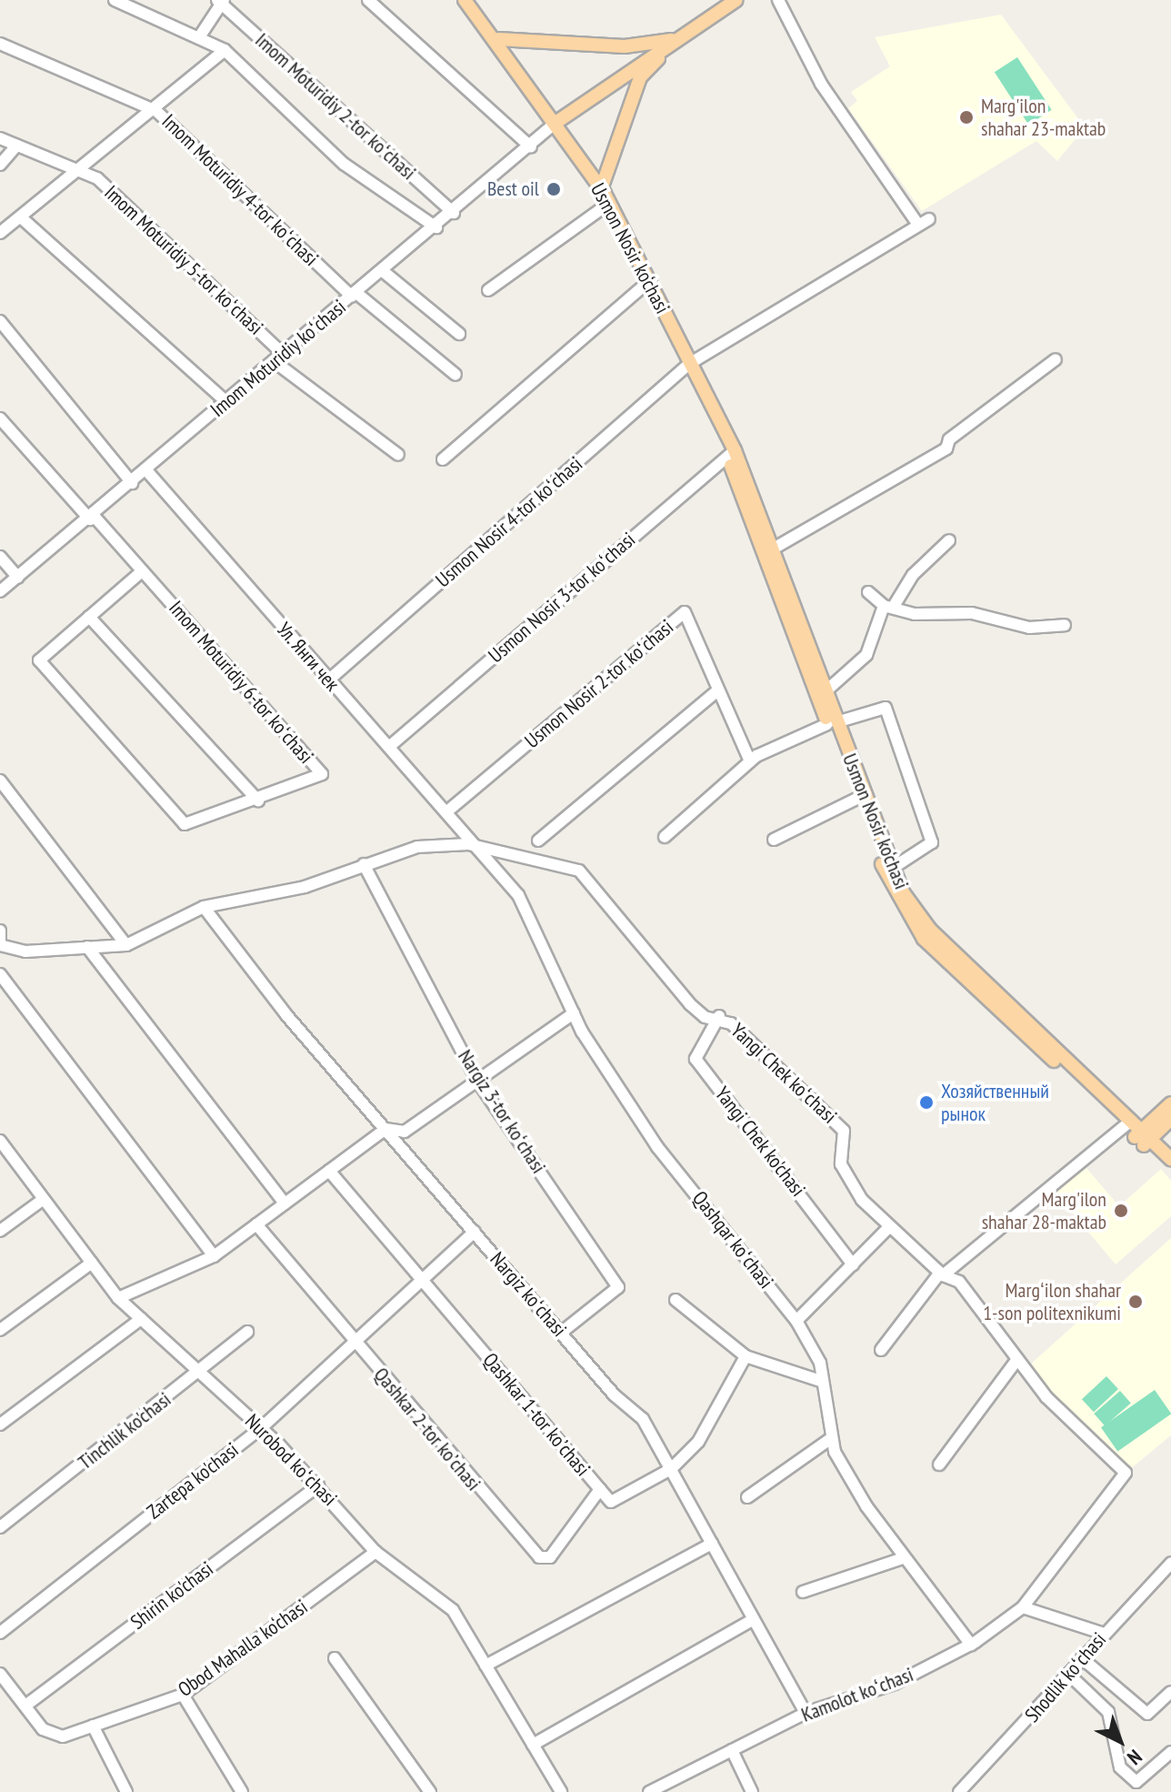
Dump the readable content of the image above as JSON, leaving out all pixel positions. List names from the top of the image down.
{
  "streets": {
    "main road": ["Usmon Nosir ko‘chasi"],
    "street": [
      "Imom Moturidiy 2-tor koʻchasi",
      "Imom Moturidiy 4-tor koʻchasi",
      "Imom Moturidiy 5-tor koʻchasi",
      "Imom Moturidiy koʻchasi",
      "Usmon Nosir 4-tor koʻchasi",
      "Usmon Nosir 3-tor koʻchasi",
      "Ул. Янги чек",
      "Imom Moturidiy 6-tor koʻchasi",
      "Usmon Nosir 2-tor koʻchasi",
      "Yangi Chek koʻchasi",
      "Nargiz 3-tor koʻchasi",
      "Yangi Chek ko'chasi",
      "Qashqar koʻchasi",
      "Nargiz koʻchasi",
      "Qashkar 1-tor koʼchasi",
      "Qashkar 2-tor koʼchasi",
      "Tinchlik ko'chasi",
      "Nurobod koʻchasi",
      "Zartepa ko'chasi",
      "Shirin ko'chasi",
      "Obod Mahalla ko‘chasi",
      "Shodlik koʻchasi",
      "Kamolot koʻchasi"
    ]
  },
  "crossings": [
    ["Imom Moturidiy 2-tor koʻchasi", "Imom Moturidiy koʻchasi"],
    ["Imom Moturidiy 4-tor koʻchasi", "Imom Moturidiy koʻchasi"],
    ["Usmon Nosir ko‘chasi", "Imom Moturidiy koʻchasi"],
    ["Usmon Nosir ko‘chasi", "Usmon Nosir 4-tor koʻchasi"],
    ["Usmon Nosir ko‘chasi", "Usmon Nosir 3-tor koʻchasi"],
    ["Imom Moturidiy 5-tor koʻchasi", "Imom Moturidiy koʻchasi"],
    ["Imom Moturidiy koʻchasi", "Ул. Янги чек"],
    ["Imom Moturidiy koʻchasi", "Imom Moturidiy 6-tor koʻchasi"],
    ["Usmon Nosir 4-tor koʻchasi", "Ул. Янги чек"],
    ["Usmon Nosir 3-tor koʻchasi", "Ул. Янги чек"],
    ["Ул. Янги чек", "Usmon Nosir 2-tor koʻchasi"],
    ["Ул. Янги чек", "Yangi Chek koʻchasi"],
    ["Ул. Янги чек", "Qashqar koʻchasi"],
    ["Yangi Chek koʻchasi", "Nargiz 3-tor koʻchasi"],
    ["Yangi Chek koʻchasi", "Yangi Chek ko'chasi"],
    ["Yangi Chek koʻchasi", "Qashqar koʻchasi"],
    ["Yangi Chek koʻchasi", "Nargiz koʻchasi"],
    ["Yangi Chek koʻchasi", "Kamolot koʻchasi"],
    ["Nargiz 3-tor koʻchasi", "Nargiz koʻchasi"],
    ["Qashqar koʻchasi", "Kamolot koʻchasi"],
    ["Nargiz koʻchasi", "Qashkar 1-tor koʼchasi"],
    ["Nargiz koʻchasi", "Zartepa ko'chasi"],
    ["Nargiz koʻchasi", "Kamolot koʻchasi"],
    ["Qashkar 1-tor koʼchasi", "Qashkar 2-tor koʼchasi"],
    ["Qashkar 1-tor koʼchasi", "Zartepa ko'chasi"],
    ["Qashkar 2-tor koʼchasi", "Zartepa ko'chasi"],
    ["Tinchlik ko'chasi", "Nurobod koʻchasi"],
    ["Nurobod koʻchasi", "Zartepa ko'chasi"],
    ["Nurobod koʻchasi", "Shirin ko'chasi"],
    ["Nurobod koʻchasi", "Obod Mahalla ko‘chasi"],
    ["Shirin ko'chasi", "Obod Mahalla ko‘chasi"]
  ],
  "places": [
    "Marg'ilon shahar 23-maktab",
    "Best oil",
    "Хозяйственный рынок",
    "Marg'ilon shahar 28-maktab",
    "Margʻilon shahar 1-son politexnikumi"
  ],
  "north": "bottom right"
}
